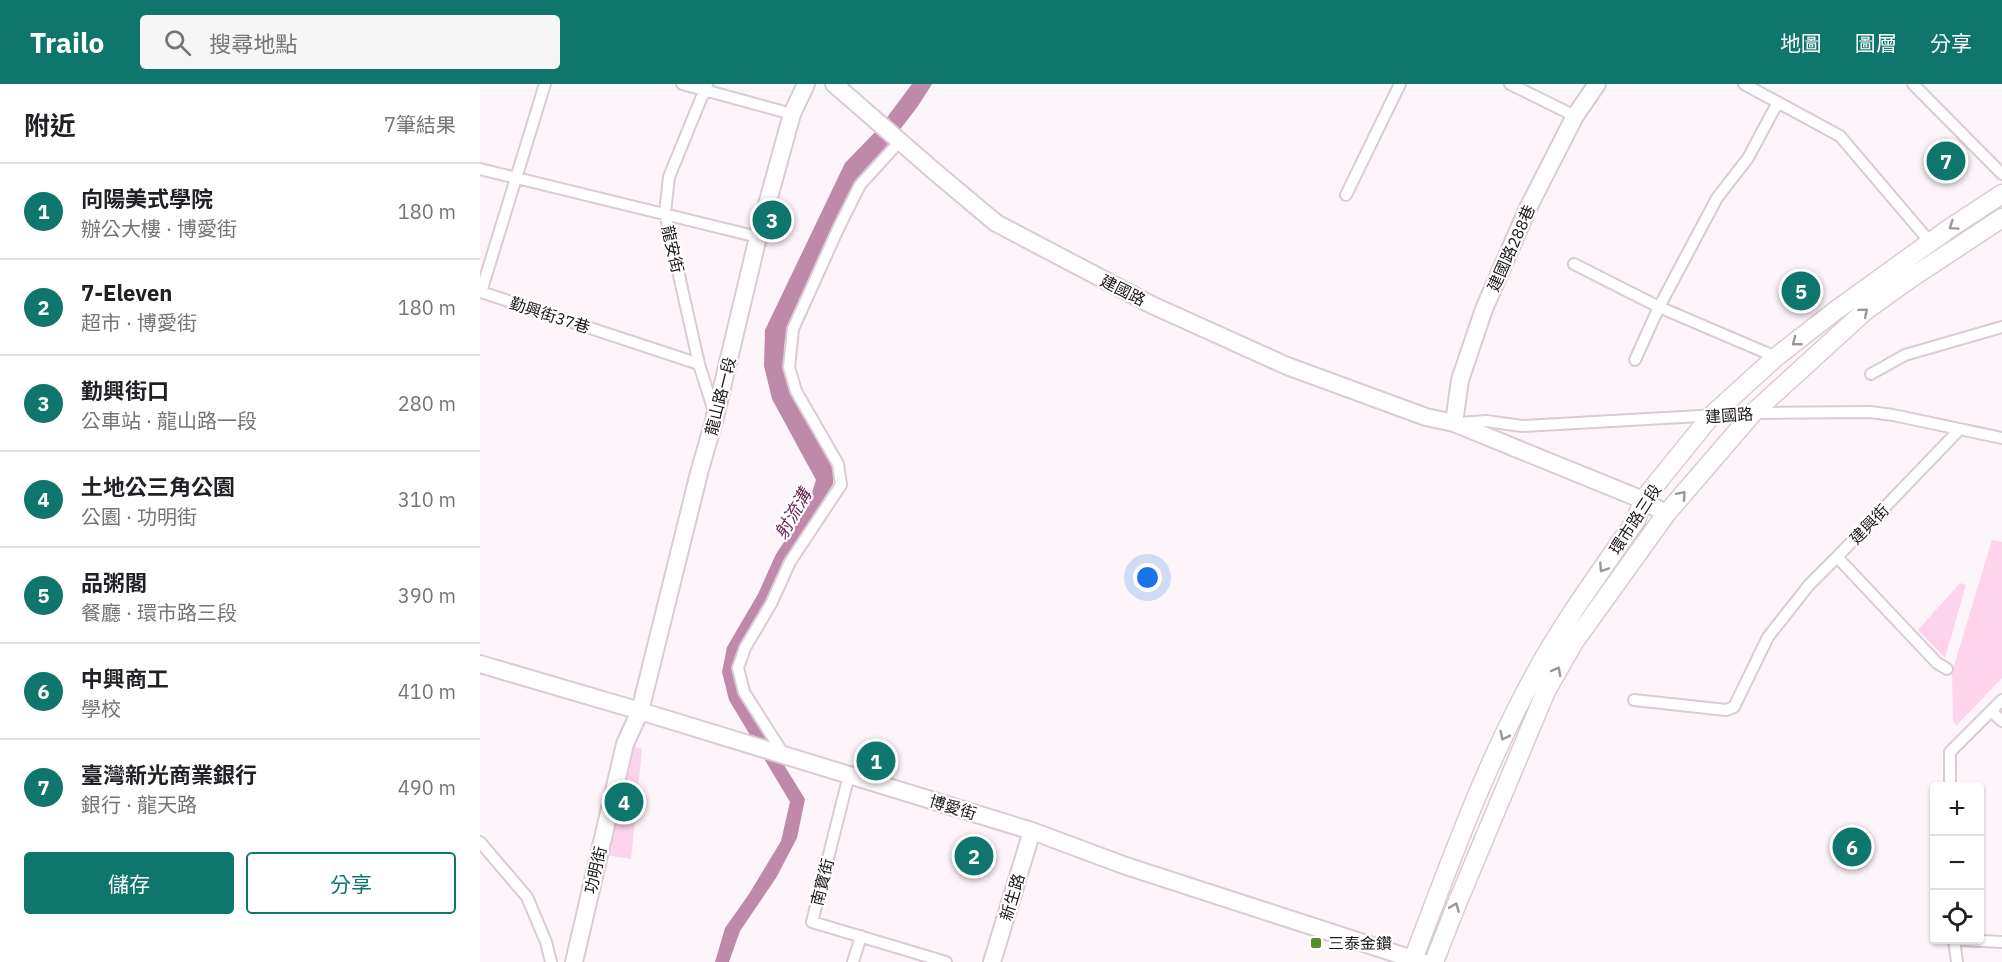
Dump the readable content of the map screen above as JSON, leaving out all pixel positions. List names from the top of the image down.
{
  "streets": {
    "main road": ["環市路三段"],
    "street": [
      "建國路288巷",
      "龍安街",
      "建國路",
      "勤興街37巷",
      "龍山路一段",
      "建興街",
      "博愛街",
      "功明街",
      "南寶街",
      "新生路"
    ]
  },
  "crossings": [
    ["建國路288巷", "建國路"],
    ["龍安街", "勤興街37巷"],
    ["龍安街", "龍山路一段"],
    ["建國路", "環市路三段"],
    ["建國路", "建興街"],
    ["龍山路一段", "博愛街"],
    ["龍山路一段", "功明街"],
    ["環市路三段", "博愛街"],
    ["博愛街", "功明街"],
    ["博愛街", "南寶街"],
    ["博愛街", "新生路"]
  ],
  "water": ["射流溝"],
  "places": {
    "transit": ["三泰金鑽"]
  },
  "page": {
    "header": "Trailo",
    "search": "搜尋地點",
    "nav": ["地圖", "圖層", "分享"],
    "heading": ["附近", "7筆結果"],
    "pins": [
      "7",
      "3",
      "5",
      "1",
      "4",
      "6",
      "2"
    ],
    "list": [
      {
        "mark": "1",
        "name": "向陽美式學院",
        "note": "辦公大樓 · 博愛街",
        "value": "180 m"
      },
      {
        "mark": "2",
        "name": "7-Eleven",
        "note": "超市 · 博愛街",
        "value": "180 m"
      },
      {
        "mark": "3",
        "name": "勤興街口",
        "note": "公車站 · 龍山路一段",
        "value": "280 m"
      },
      {
        "mark": "4",
        "name": "土地公三角公園",
        "note": "公園 · 功明街",
        "value": "310 m"
      },
      {
        "mark": "5",
        "name": "品粥閣",
        "note": "餐廳 · 環市路三段",
        "value": "390 m"
      },
      {
        "mark": "6",
        "name": "中興商工",
        "note": "學校",
        "value": "410 m"
      },
      {
        "mark": "7",
        "name": "臺灣新光商業銀行",
        "note": "銀行 · 龍天路",
        "value": "490 m"
      }
    ],
    "map_buttons": ["+", "−"],
    "buttons": ["儲存", "分享"]
  }
}
